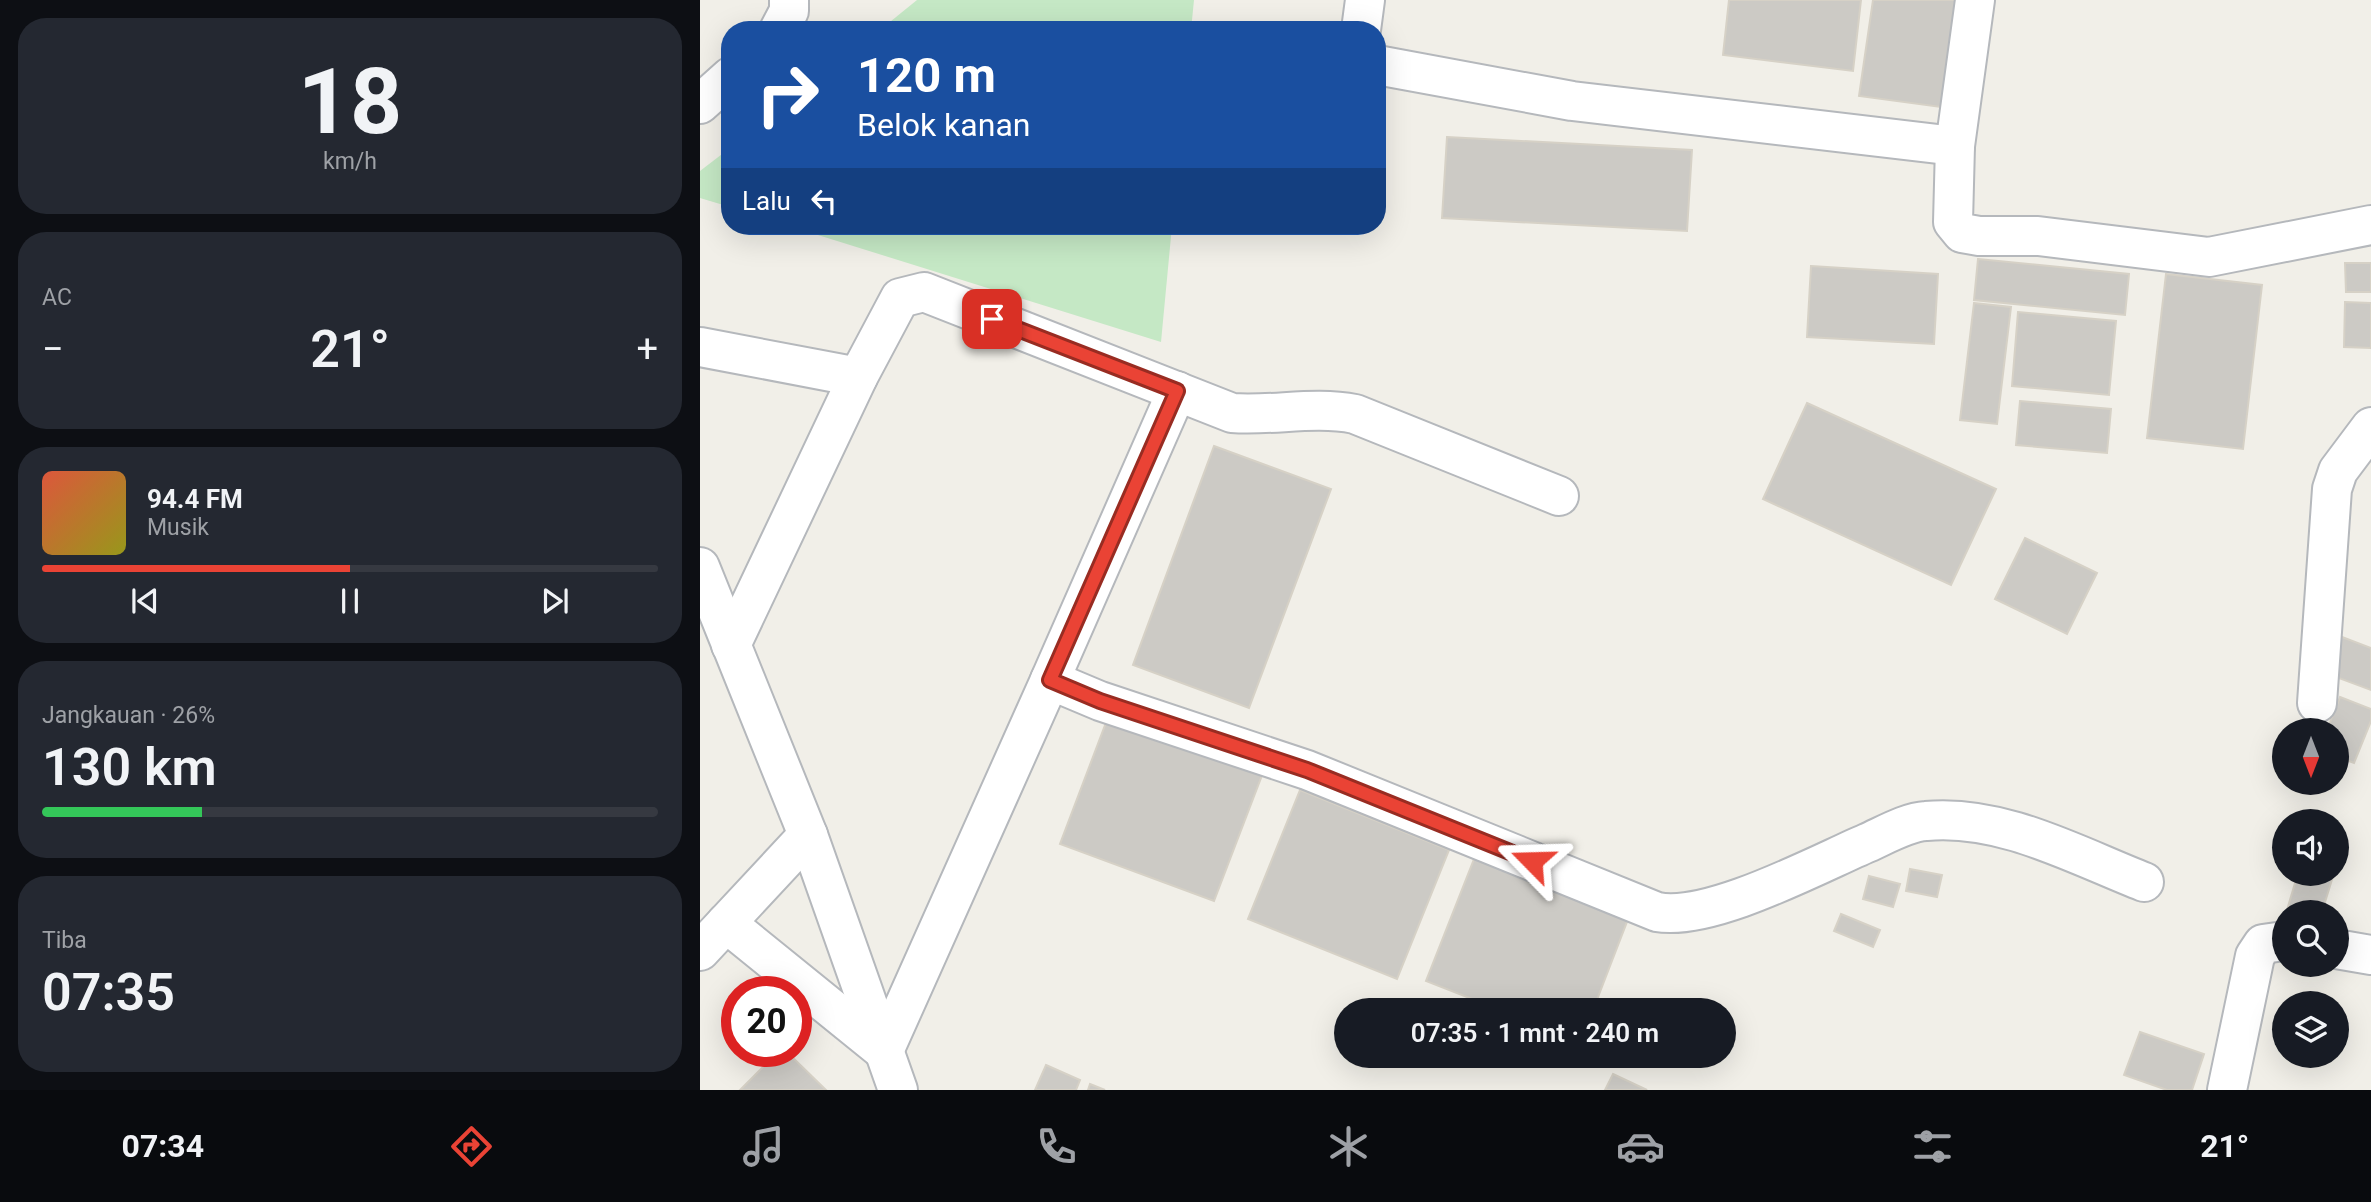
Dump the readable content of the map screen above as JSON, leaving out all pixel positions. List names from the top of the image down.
{
  "north": "bottom",
  "page": {
    "tile": [
      ["18", "km/h"],
      "AC",
      ["Jangkauan · 26%", "130 km"],
      ["Tiba", "07:35"]
    ],
    "turn": ["120 m", "Belok kanan"],
    "then": "Lalu",
    "heat": ["−", "21°", "+"],
    "song": ["94.4 FM", "Musik"],
    "limit": "20",
    "trip": "07:35 · 1 mnt · 240 m",
    "tabs": ["07:34", "21°"]
  }
}
